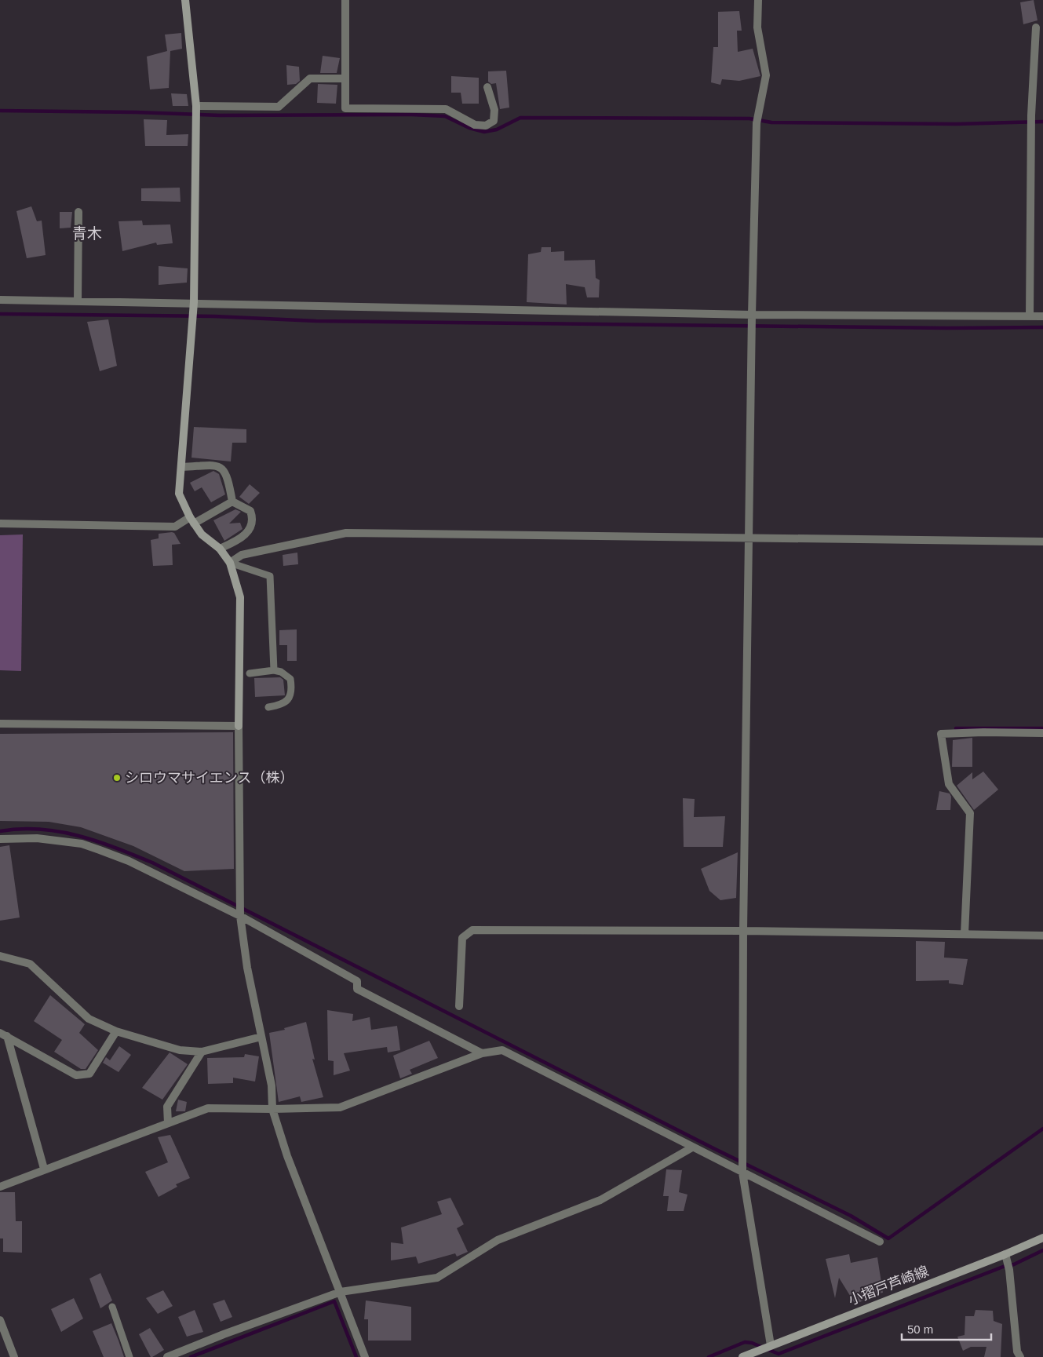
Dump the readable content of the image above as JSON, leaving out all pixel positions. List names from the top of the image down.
{
  "streets": {
    "street": ["小摺戸芦崎線"]
  },
  "districts": ["青木"],
  "places": ["シロウマサイエンス（株）"],
  "scale_bar": "50 m"
}
